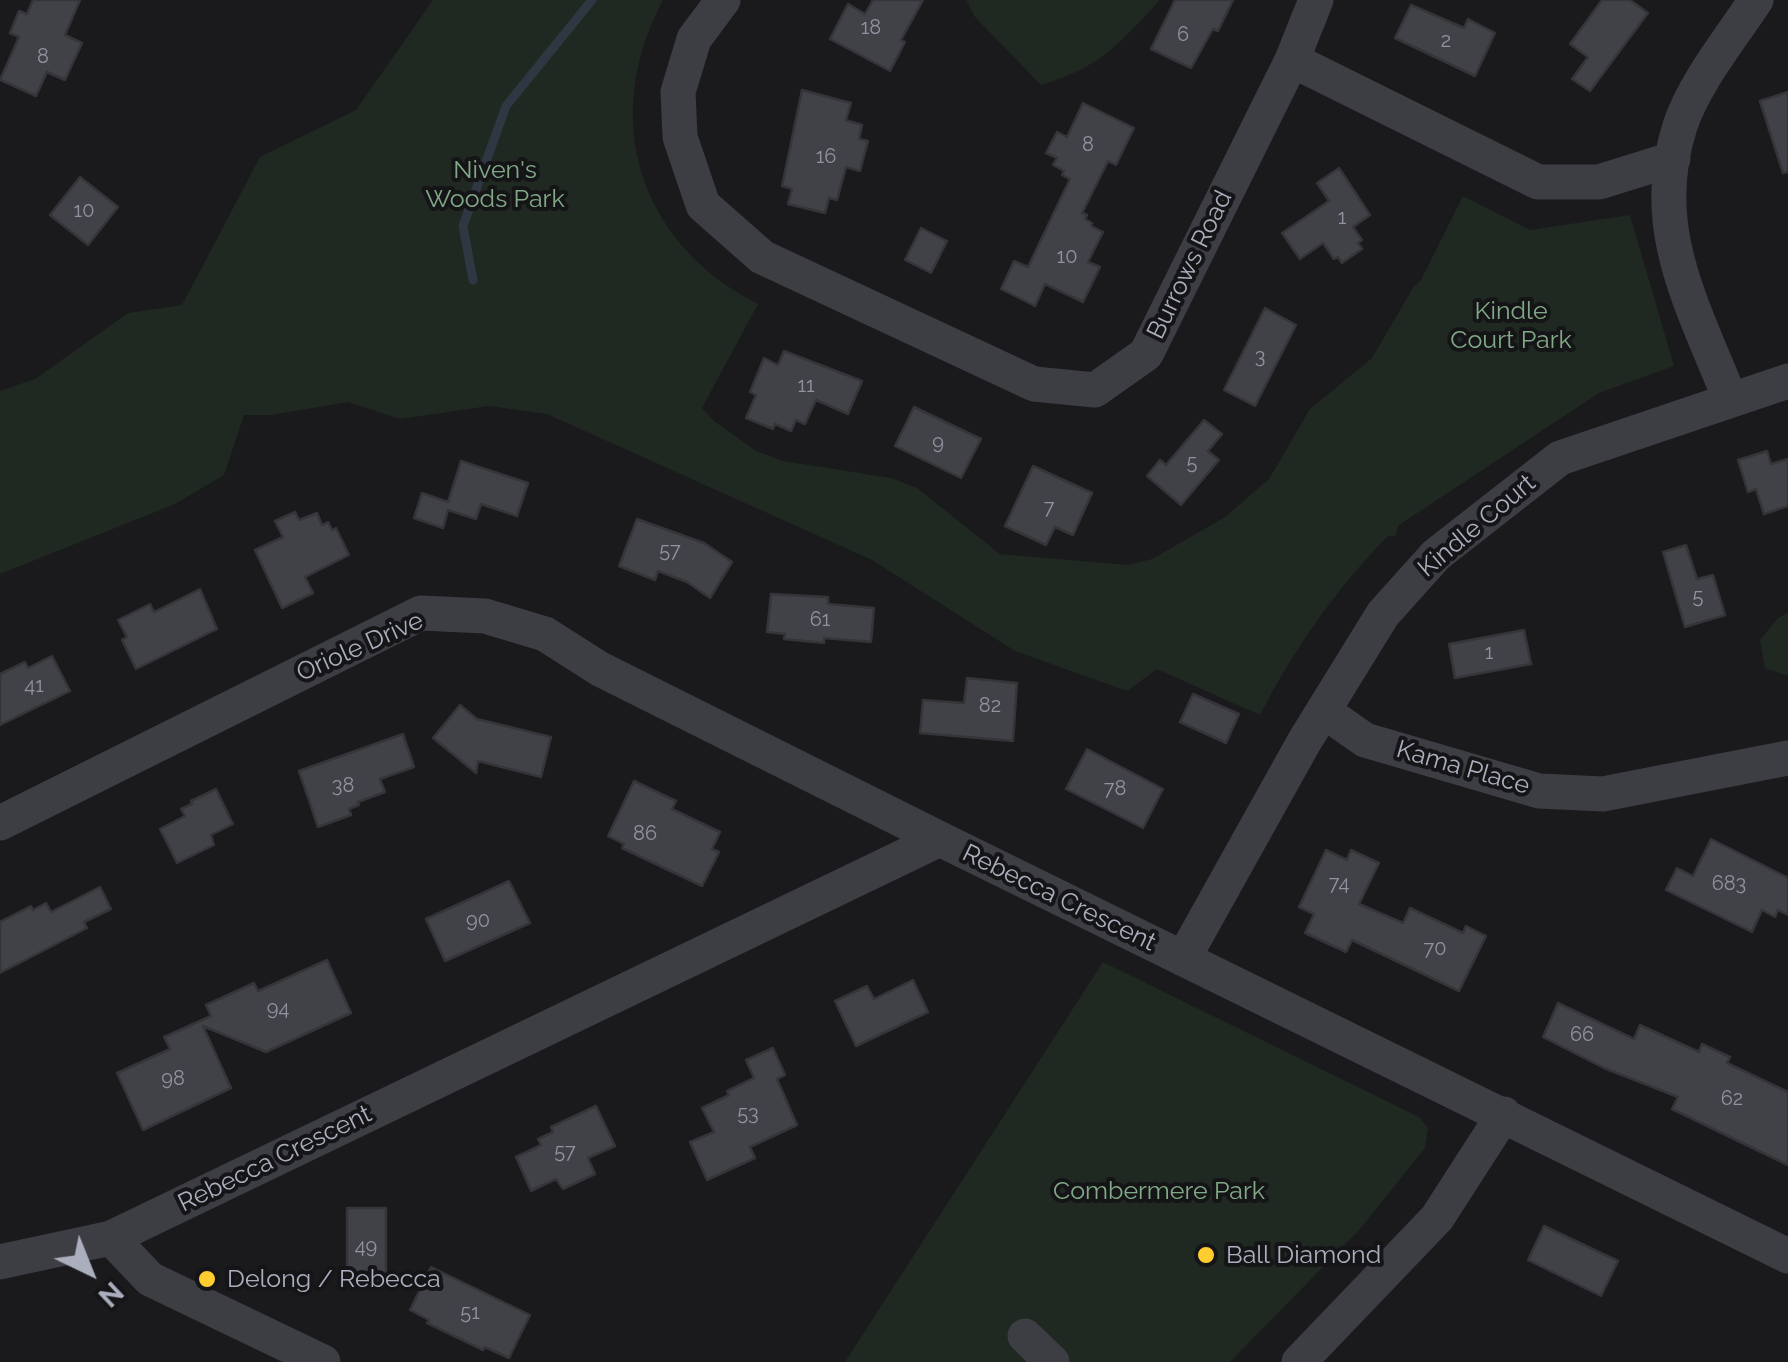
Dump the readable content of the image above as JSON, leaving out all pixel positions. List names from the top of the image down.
{
  "streets": {
    "street": [
      "Burrows Road",
      "Kindle Court",
      "Oriole Drive",
      "Kama Place",
      "Rebecca Crescent"
    ]
  },
  "crossings": [
    ["Kindle Court", "Kama Place"],
    ["Kindle Court", "Rebecca Crescent"],
    ["Oriole Drive", "Rebecca Crescent"]
  ],
  "parks": ["Niven's Woods Park", "Kindle Court Park", "Combermere Park"],
  "places": ["Ball Diamond", "Delong / Rebecca"],
  "house_numbers": [
    "18",
    "6",
    "2",
    "8",
    "8",
    "16",
    "10",
    "1",
    "10",
    "3",
    "11",
    "9",
    "5",
    "7",
    "57",
    "5",
    "61",
    "1",
    "41",
    "82",
    "38",
    "78",
    "86",
    "74",
    "683",
    "90",
    "70",
    "94",
    "66",
    "98",
    "62",
    "53",
    "57",
    "49",
    "51"
  ],
  "north": "bottom right"
}
